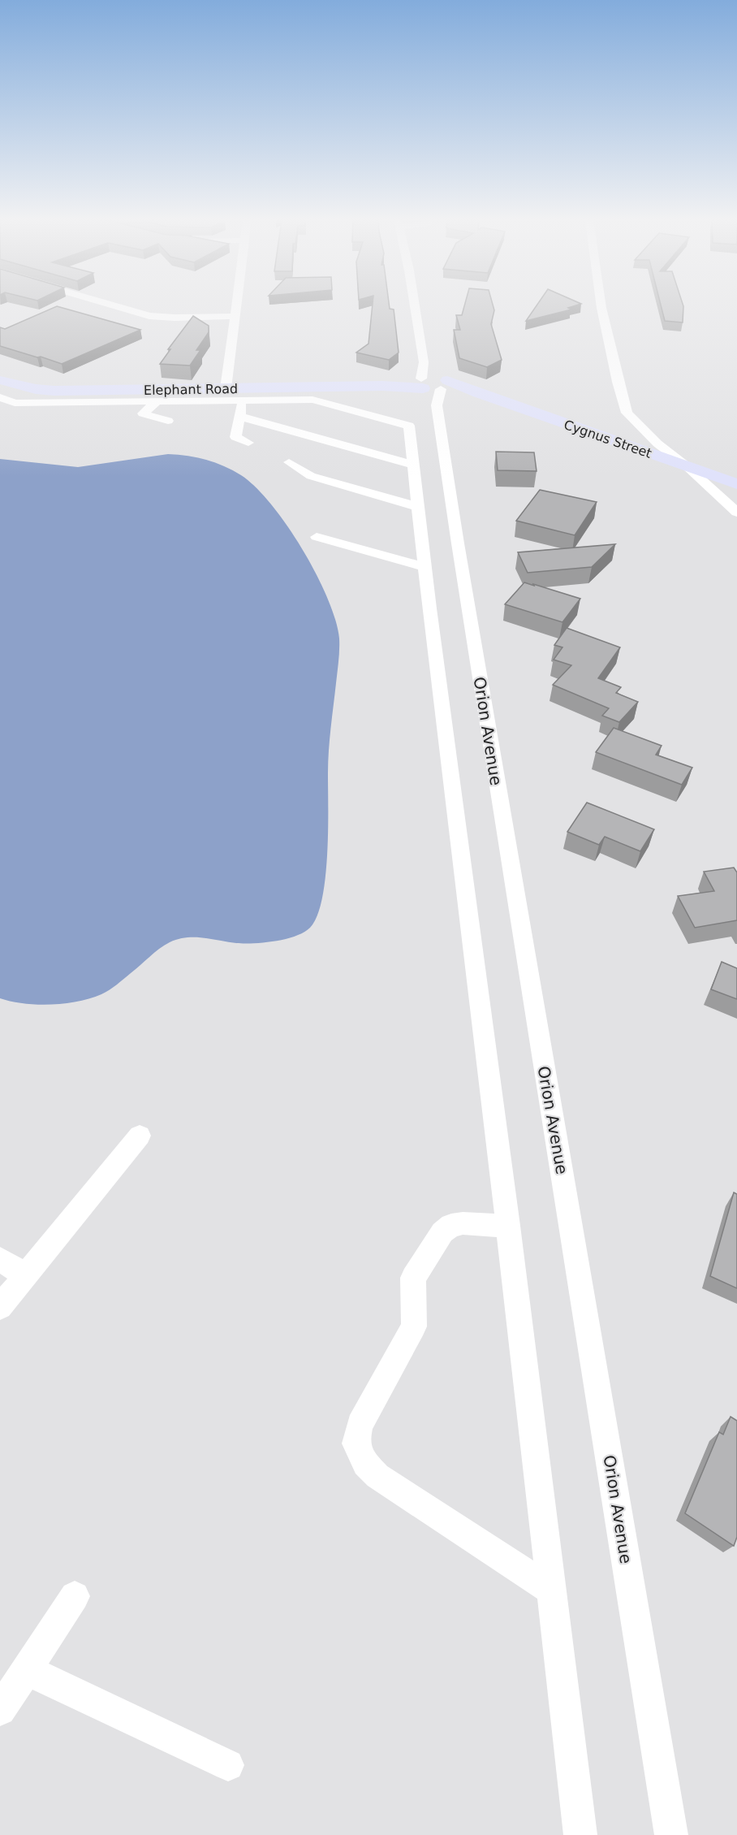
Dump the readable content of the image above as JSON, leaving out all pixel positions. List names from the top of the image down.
{
  "streets": {
    "street": ["Elephant Road", "Cygnus Street", "Orion Avenue"]
  },
  "crossings": [
    ["Elephant Road", "Cygnus Street"],
    ["Elephant Road", "Orion Avenue"],
    ["Cygnus Street", "Orion Avenue"]
  ]
}
